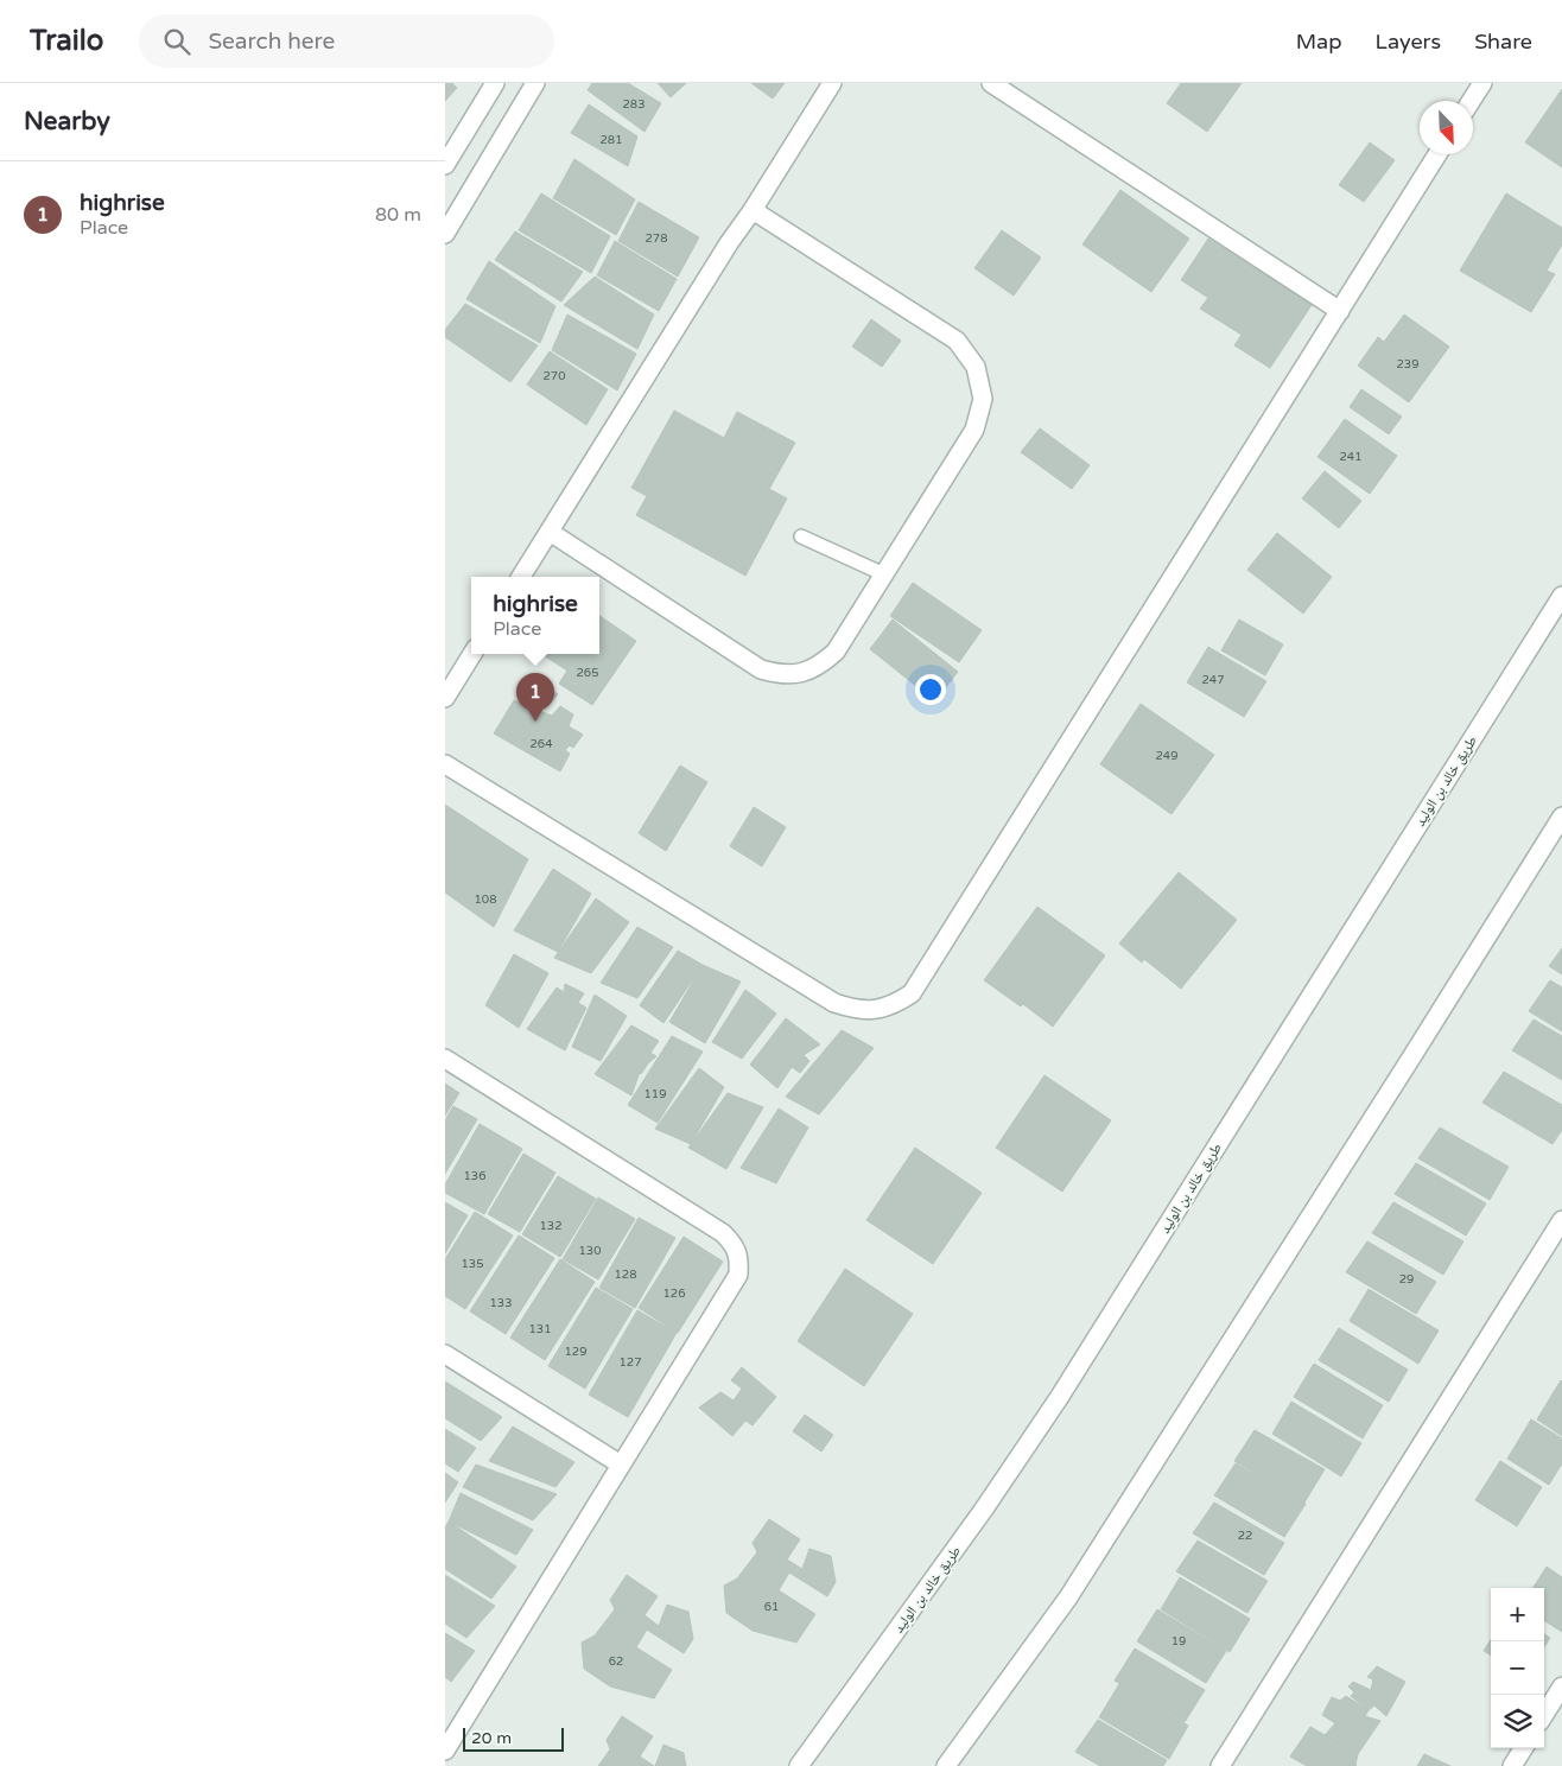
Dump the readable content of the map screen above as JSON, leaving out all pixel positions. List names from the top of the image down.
{
  "streets": {
    "street": ["طريق خالد بن الوليد"]
  },
  "house_numbers": [
    "283",
    "281",
    "278",
    "239",
    "270",
    "241",
    "265",
    "247",
    "264",
    "249",
    "108",
    "119",
    "136",
    "132",
    "130",
    "135",
    "128",
    "29",
    "126",
    "133",
    "131",
    "129",
    "127",
    "22",
    "61",
    "19",
    "62"
  ],
  "scale_bar": "20 m",
  "north": "bottom right",
  "page": {
    "header": "Trailo",
    "search": "Search here",
    "nav": ["Map", "Layers", "Share"],
    "heading": "Nearby",
    "list": [
      {
        "mark": "1",
        "name": "highrise",
        "note": "Place",
        "value": "80 m"
      }
    ],
    "popup": ["highrise", "Place"],
    "pins": "1",
    "map_buttons": ["+", "−"],
    "scale": "20 m"
  }
}
